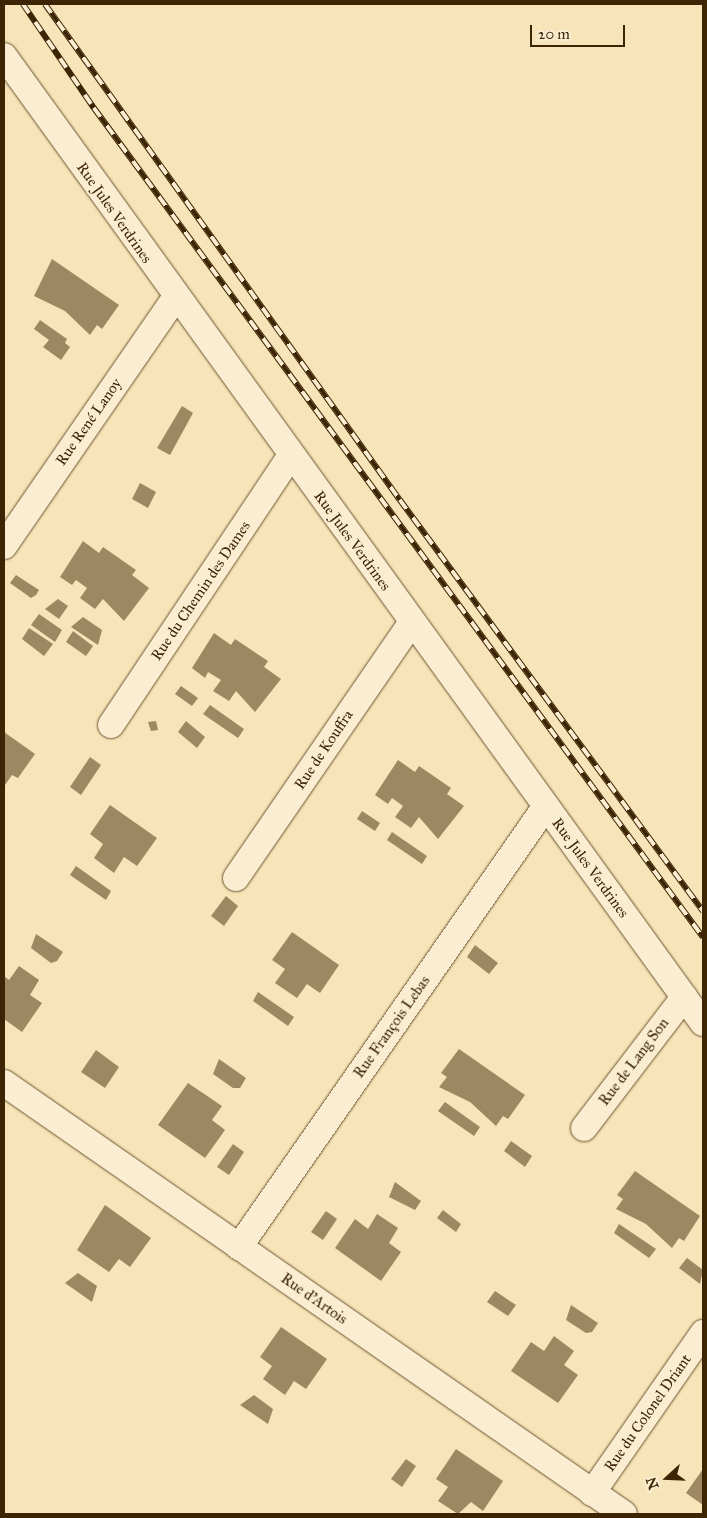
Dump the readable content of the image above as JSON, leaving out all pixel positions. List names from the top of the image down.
{
  "streets": {
    "street": [
      "Rue Jules Verdrines",
      "Rue René Lanoy",
      "Rue du Chemin des Dames",
      "Rue de Kouffra",
      "Rue François Lebas",
      "Rue de Lang Son",
      "Rue d'Artois",
      "Rue du Colonel Driant"
    ]
  },
  "crossings": [
    ["Rue Jules Verdrines", "Rue René Lanoy"],
    ["Rue Jules Verdrines", "Rue du Chemin des Dames"],
    ["Rue Jules Verdrines", "Rue de Kouffra"],
    ["Rue Jules Verdrines", "Rue François Lebas"],
    ["Rue Jules Verdrines", "Rue de Lang Son"],
    ["Rue François Lebas", "Rue d'Artois"],
    ["Rue d'Artois", "Rue du Colonel Driant"]
  ],
  "scale_bar": "20 m",
  "north": "left"
}
